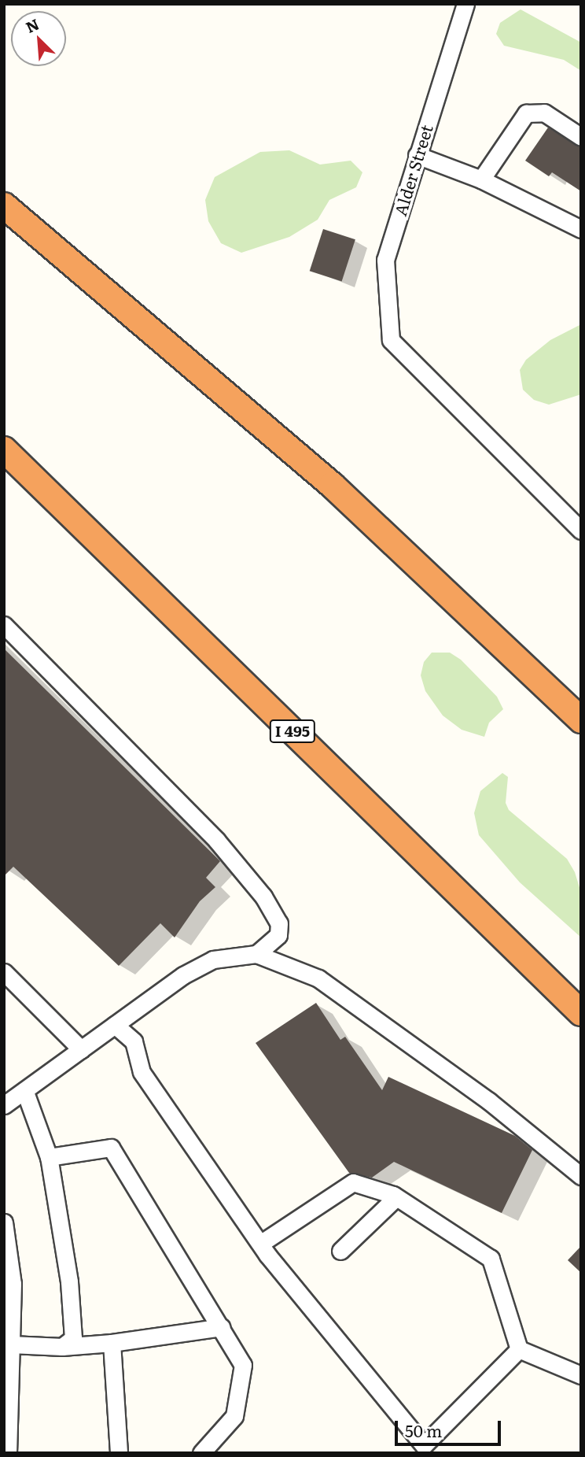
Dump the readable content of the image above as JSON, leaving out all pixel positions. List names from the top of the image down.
{
  "streets": {
    "highway": ["I 495"],
    "street": ["Alder Street"]
  },
  "scale_bar": "50 m",
  "north": "top left"
}
